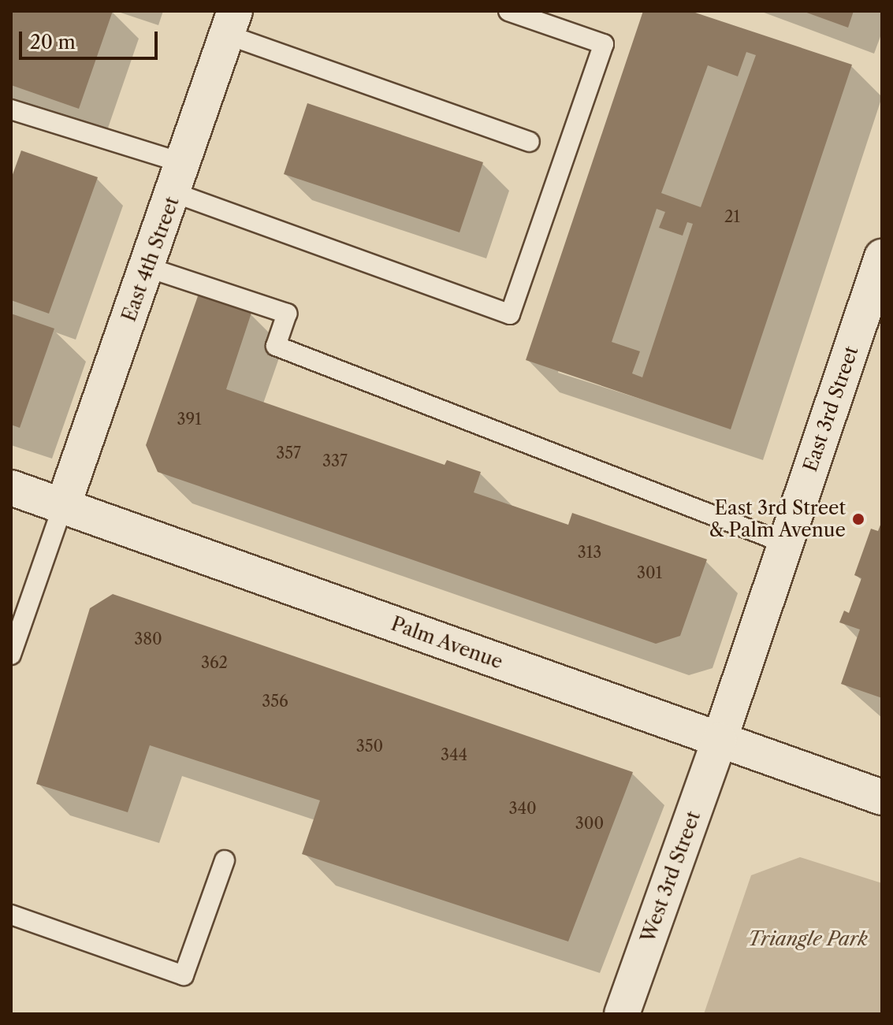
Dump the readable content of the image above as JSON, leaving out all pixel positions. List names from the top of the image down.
{
  "streets": {
    "main road": [
      "East 4th Street",
      "East 3rd Street",
      "Palm Avenue",
      "West 3rd Street"
    ]
  },
  "crossings": [
    ["East 4th Street", "Palm Avenue"],
    ["East 3rd Street", "Palm Avenue"],
    ["East 3rd Street", "West 3rd Street"],
    ["Palm Avenue", "West 3rd Street"]
  ],
  "parks": ["Triangle Park"],
  "places": ["East 3rd Street & Palm Avenue"],
  "house_numbers": [
    "21",
    "391",
    "357",
    "337",
    "313",
    "301",
    "380",
    "362",
    "356",
    "350",
    "344",
    "340",
    "300"
  ],
  "scale_bar": "20 m"
}
